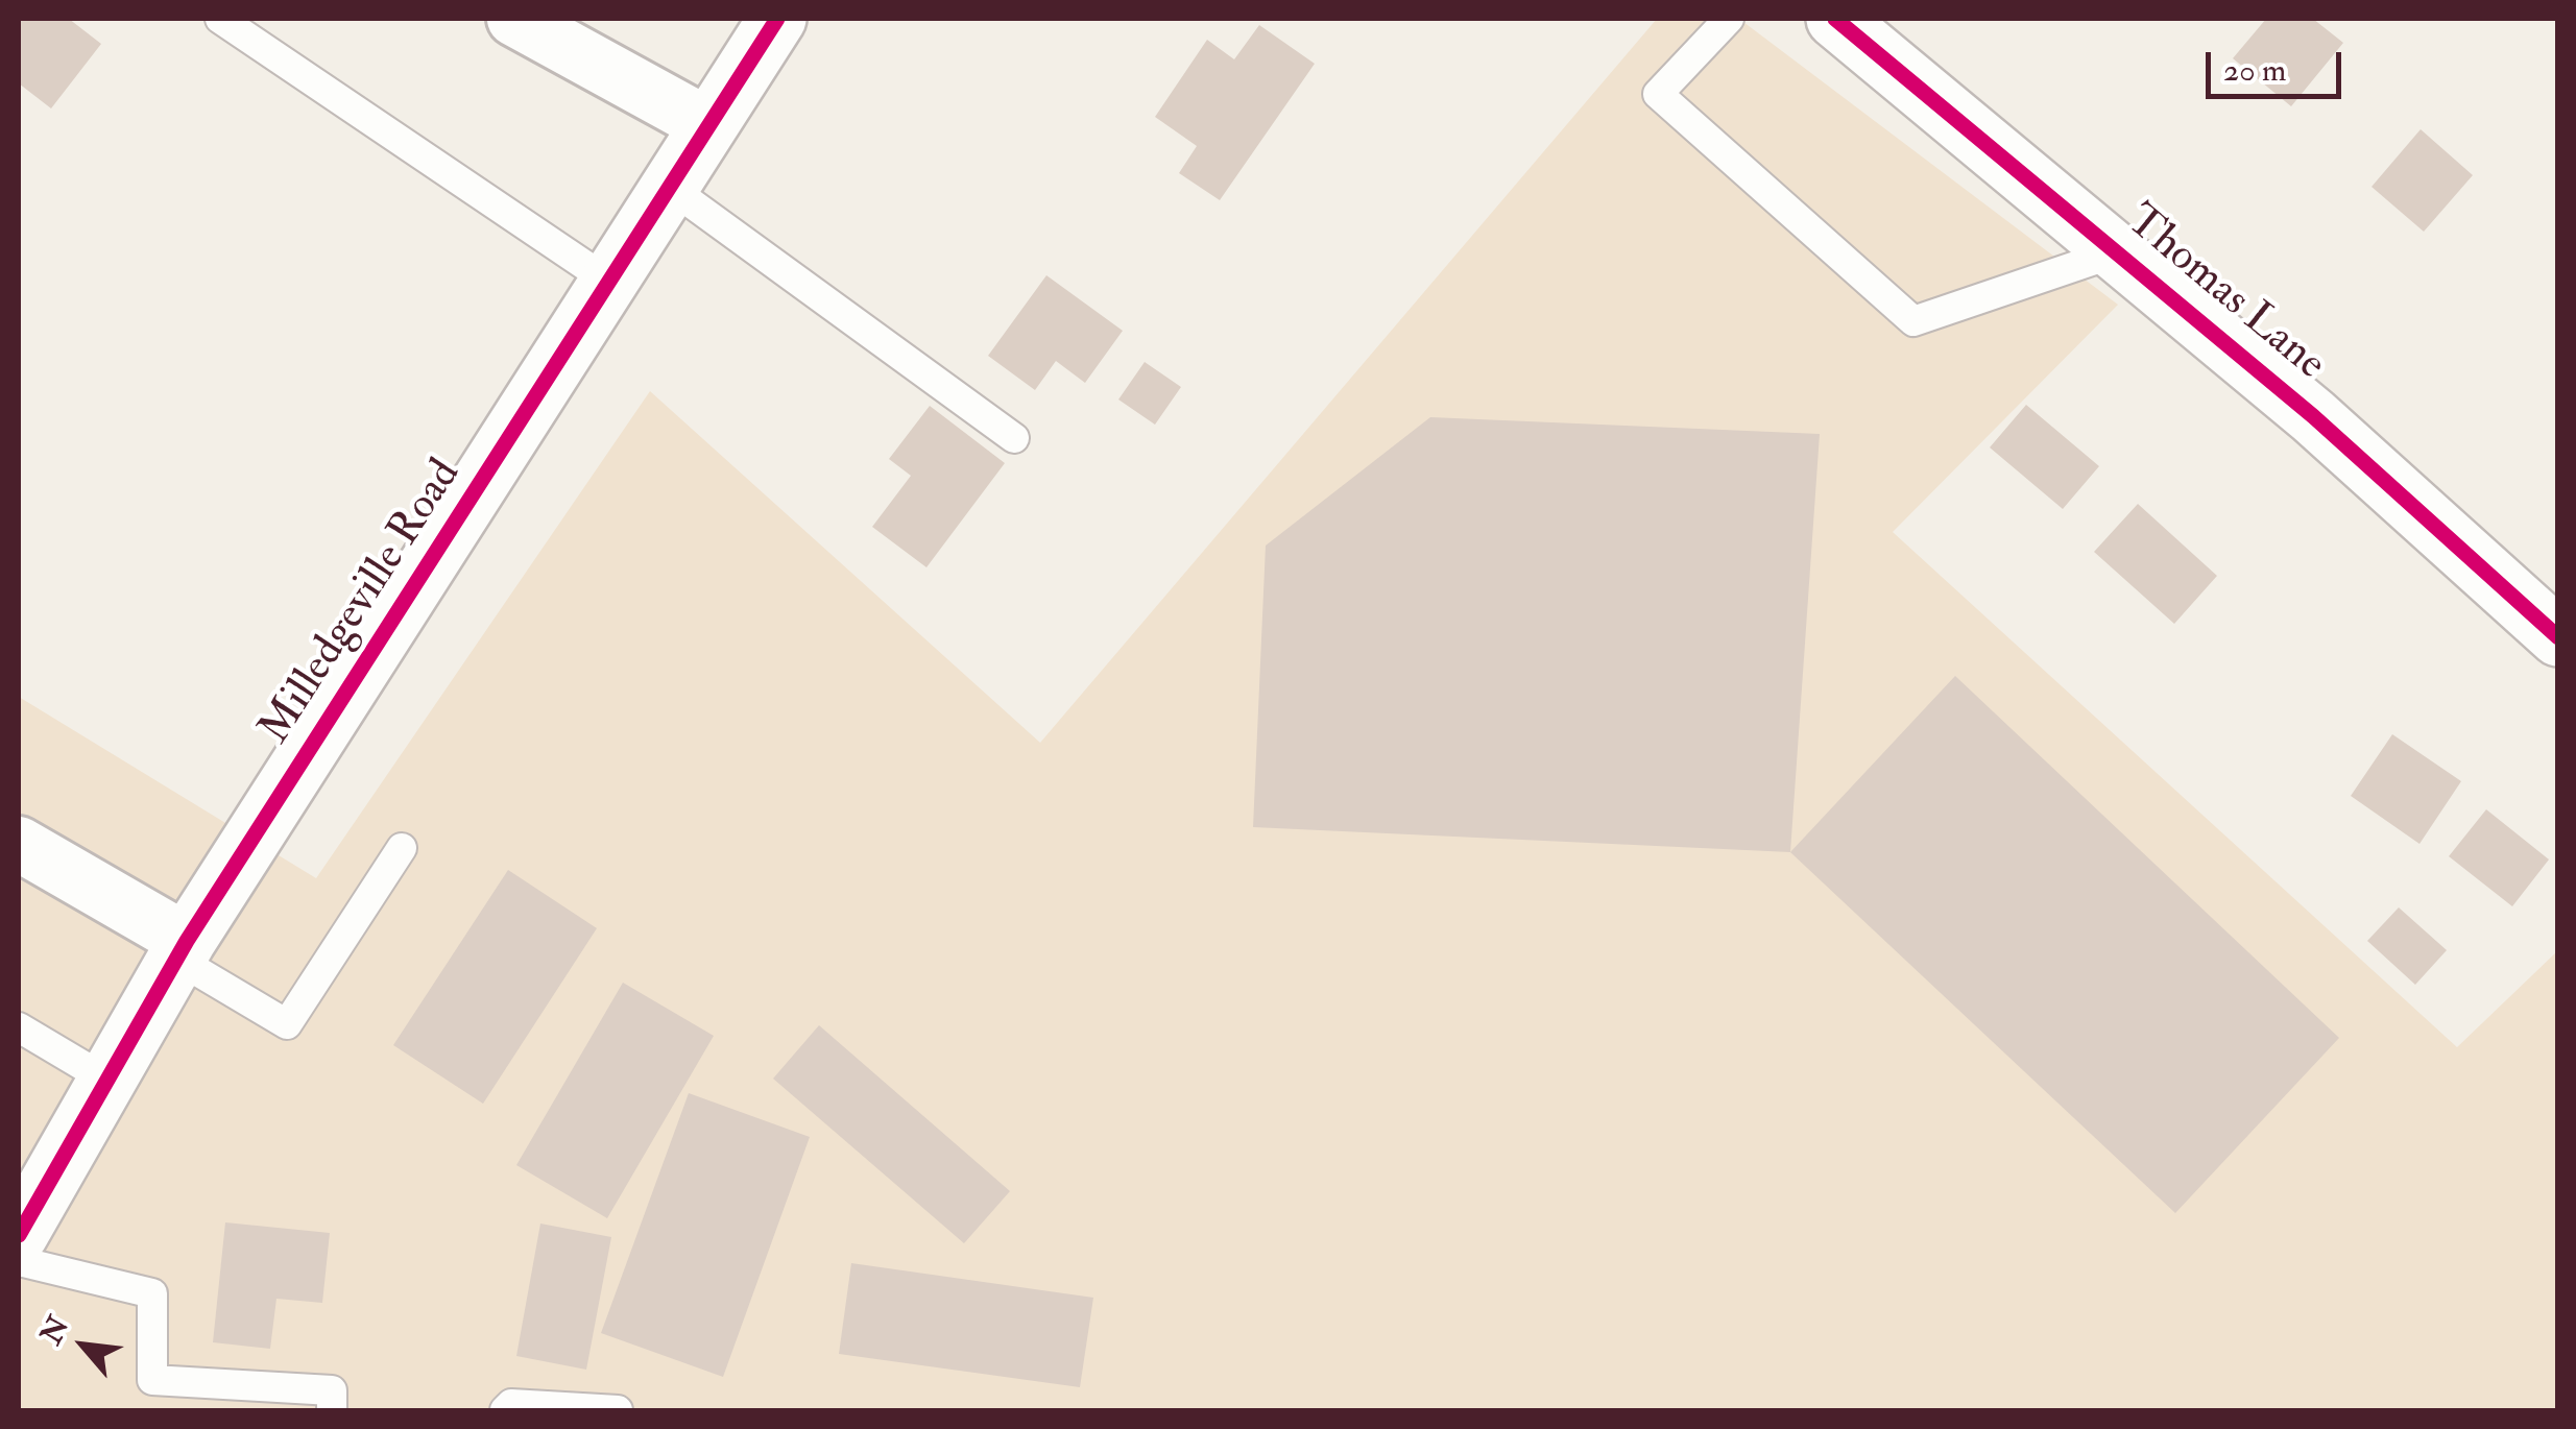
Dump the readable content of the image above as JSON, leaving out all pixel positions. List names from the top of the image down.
{
  "streets": {
    "street": ["Thomas Lane", "Milledgeville Road"]
  },
  "scale_bar": "20 m",
  "north": "top left"
}
